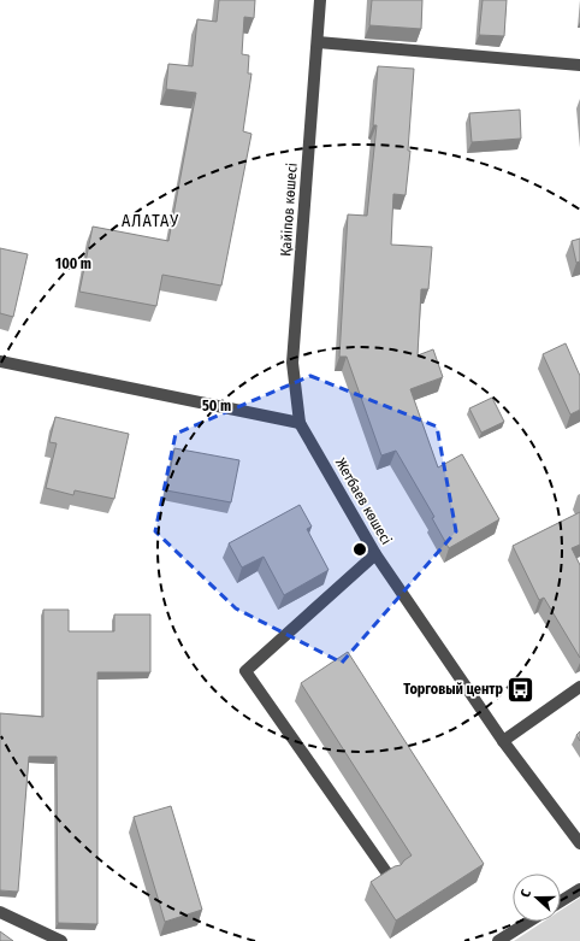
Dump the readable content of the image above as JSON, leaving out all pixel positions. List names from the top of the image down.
{
  "streets": {
    "street": ["Қайіпов көшесі", "Жетбаев көшесі"]
  },
  "crossings": [
    ["Қайіпов көшесі", "Жетбаев көшесі"]
  ],
  "districts": ["АЛАТАУ"],
  "places": {
    "bus stop": ["Торговый центр"]
  },
  "north": "left",
  "rings": ["100 m", "50 m"]
}
